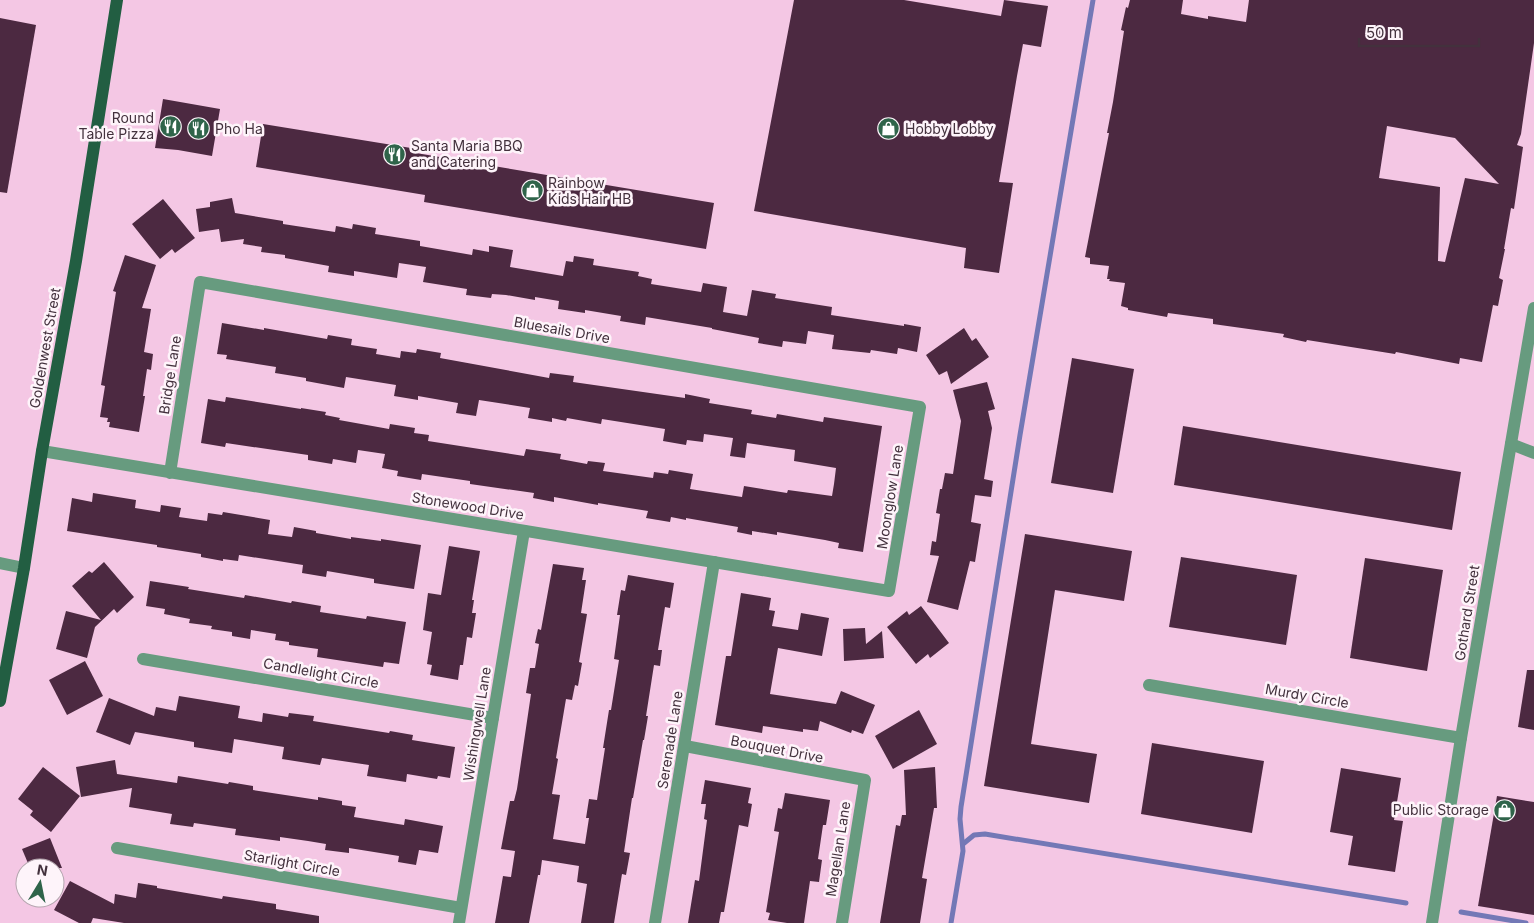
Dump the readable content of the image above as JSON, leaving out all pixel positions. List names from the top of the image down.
{
  "streets": {
    "main road": ["Goldenwest Street"],
    "street": [
      "Bluesails Drive",
      "Bridge Lane",
      "Moonglow Lane",
      "Stonewood Drive",
      "Gothard Street",
      "Candlelight Circle",
      "Murdy Circle",
      "Wishingwell Lane",
      "Serenade Lane",
      "Bouquet Drive",
      "Magellan Lane",
      "Starlight Circle"
    ]
  },
  "crossings": [
    ["Bluesails Drive", "Bridge Lane"],
    ["Bluesails Drive", "Moonglow Lane"],
    ["Goldenwest Street", "Stonewood Drive"],
    ["Bridge Lane", "Stonewood Drive"],
    ["Moonglow Lane", "Stonewood Drive"],
    ["Stonewood Drive", "Wishingwell Lane"],
    ["Stonewood Drive", "Serenade Lane"],
    ["Gothard Street", "Murdy Circle"],
    ["Candlelight Circle", "Wishingwell Lane"],
    ["Wishingwell Lane", "Starlight Circle"],
    ["Serenade Lane", "Bouquet Drive"],
    ["Bouquet Drive", "Magellan Lane"]
  ],
  "places": {
    "restaurant": ["Round Table Pizza", "Pho Ha", "Santa Maria BBQ and Catering"],
    "shop": ["Hobby Lobby", "Rainbow Kids Hair HB", "Public Storage"]
  },
  "scale_bar": "50 m",
  "north": "top"
}
